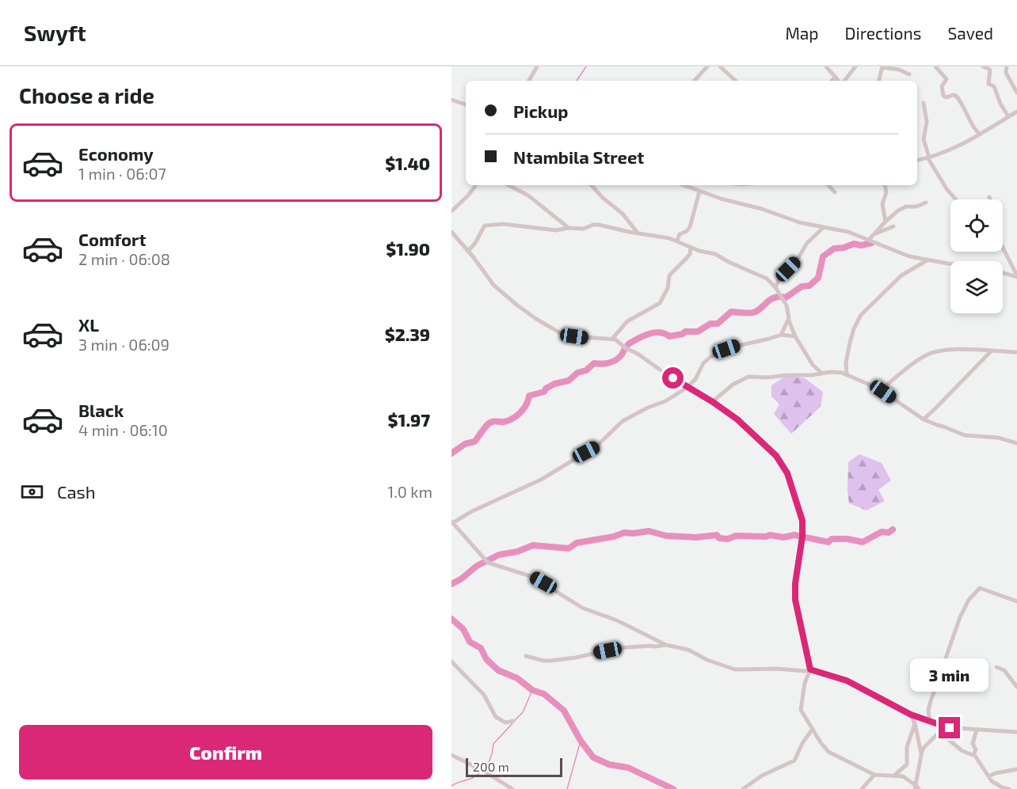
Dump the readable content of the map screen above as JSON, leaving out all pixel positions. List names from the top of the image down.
{
  "scale_bar": "200 m",
  "page": {
    "header": "Swyft",
    "nav": ["Map", "Directions", "Saved"],
    "heading": "Choose a ride",
    "banner": ["Pickup", "Ntambila Street"],
    "list": [
      {
        "name": "Economy",
        "note": "1 min · 06:07",
        "value": "$1.40"
      },
      {
        "name": "Comfort",
        "note": "2 min · 06:08",
        "value": "$1.90"
      },
      {
        "name": "XL",
        "note": "3 min · 06:09",
        "value": "$2.39"
      },
      {
        "name": "Black",
        "note": "4 min · 06:10",
        "value": "$1.97"
      }
    ],
    "pay": ["Cash", "1.0 km"],
    "bubble": "3 min",
    "buttons": "Confirm",
    "scale": "200 m"
  }
}
